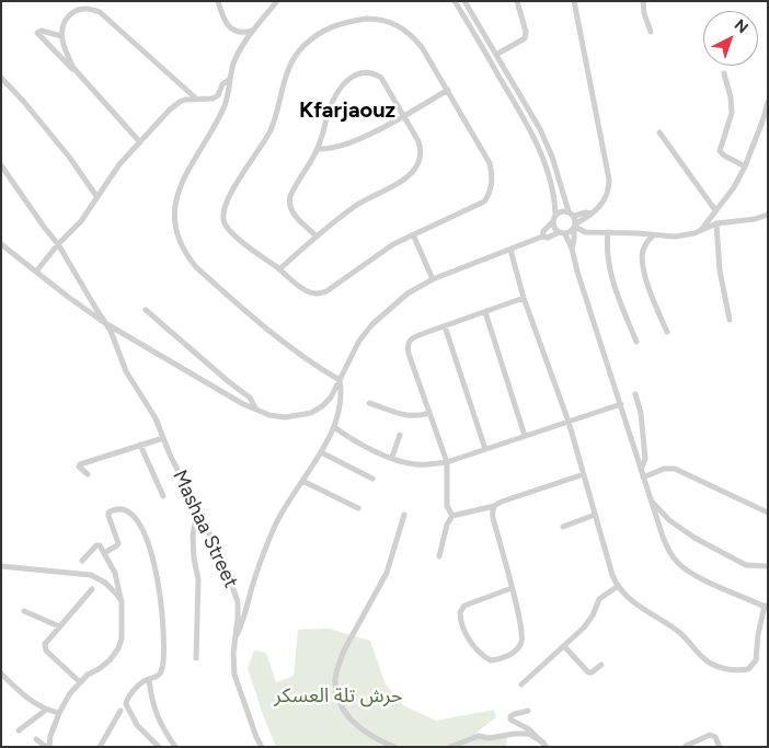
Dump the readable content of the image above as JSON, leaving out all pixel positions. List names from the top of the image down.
{
  "streets": {
    "street": ["Mashaa Street"]
  },
  "districts": ["Kfarjaouz"],
  "parks": ["حرش تلة العسكر"],
  "north": "top right"
}
